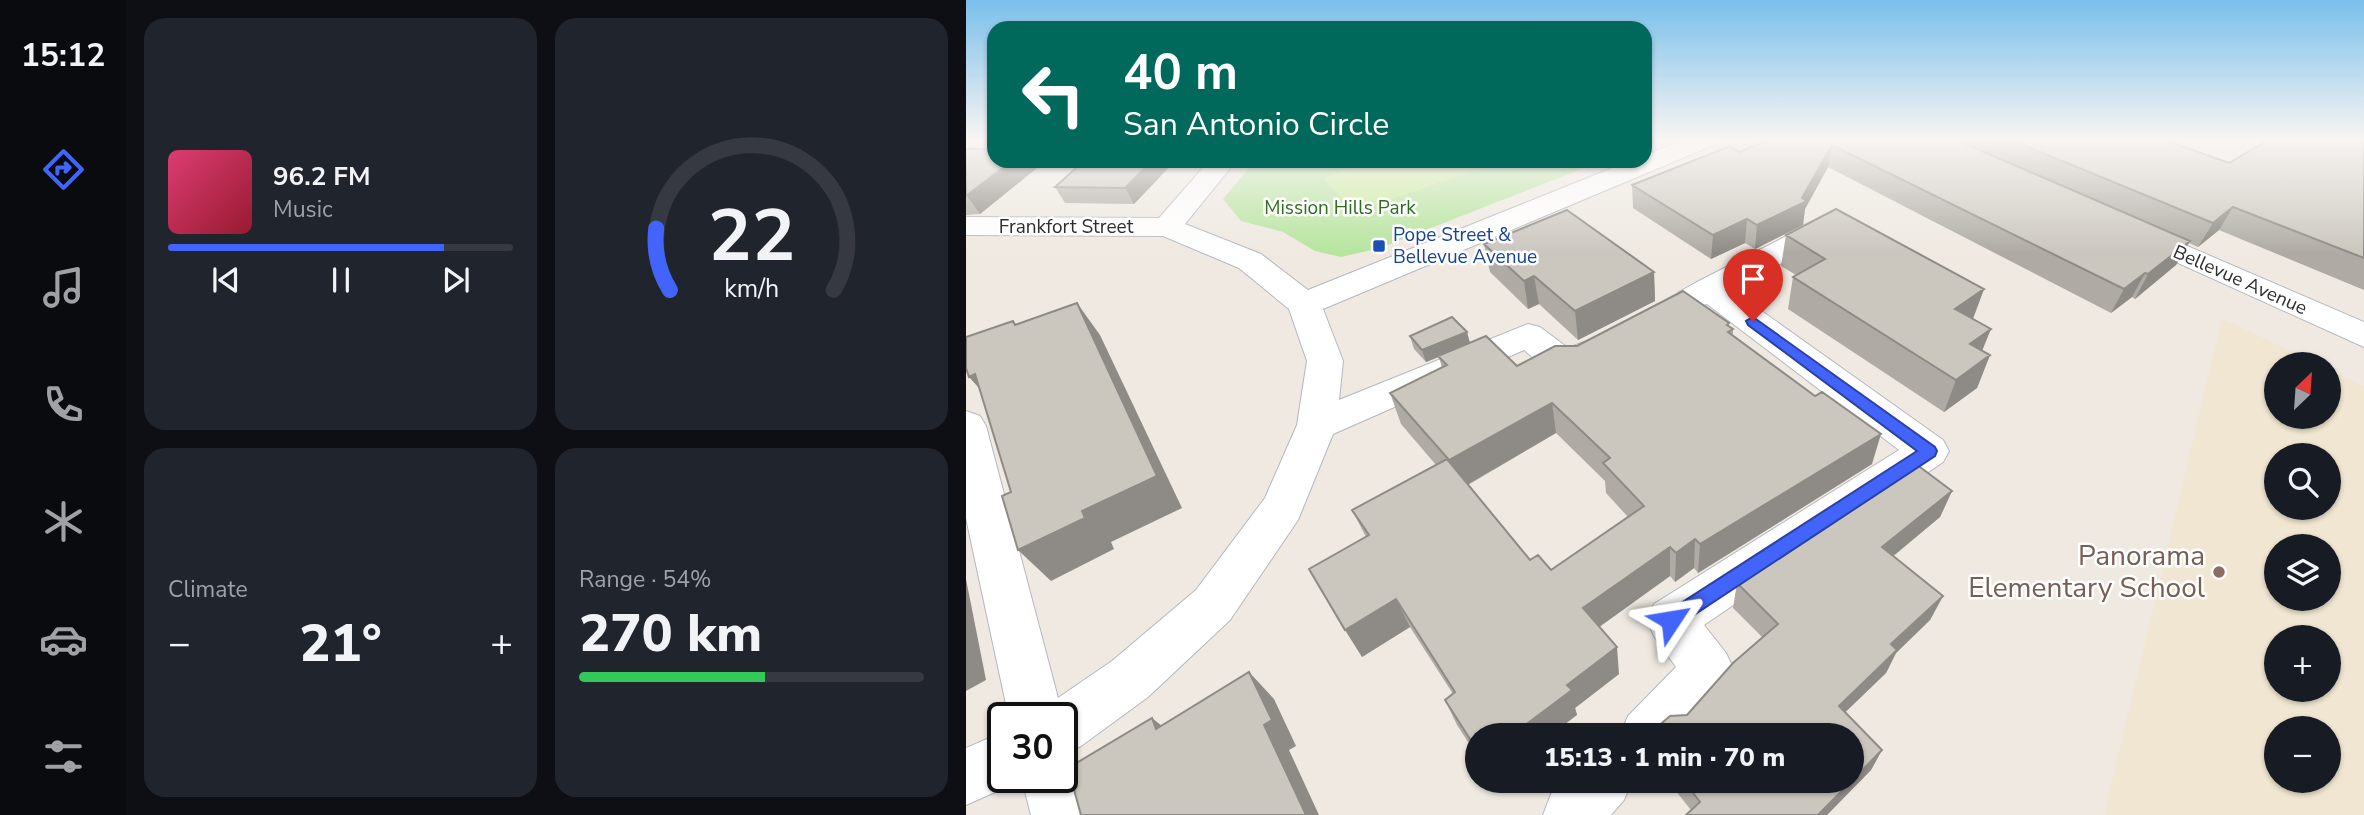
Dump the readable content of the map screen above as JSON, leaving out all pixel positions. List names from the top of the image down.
{
  "streets": {
    "street": ["Frankfort Street", "Bellevue Avenue"]
  },
  "parks": ["Mission Hills Park"],
  "places": {
    "transit": ["Pope Street & Bellevue Avenue"],
    "other": ["Panorama Elementary School"]
  },
  "north": "top right",
  "page": {
    "tabs": "15:12",
    "turn": ["40 m", "San Antonio Circle"],
    "song": ["96.2 FM", "Music"],
    "map_buttons": ["+", "−"],
    "tile": [
      "Climate",
      ["Range · 54%", "270 km"]
    ],
    "heat": ["−", "21°", "+"],
    "limit": "30",
    "trip": "15:13 · 1 min · 70 m",
    "gauge": ["22", "km/h"]
  }
}
